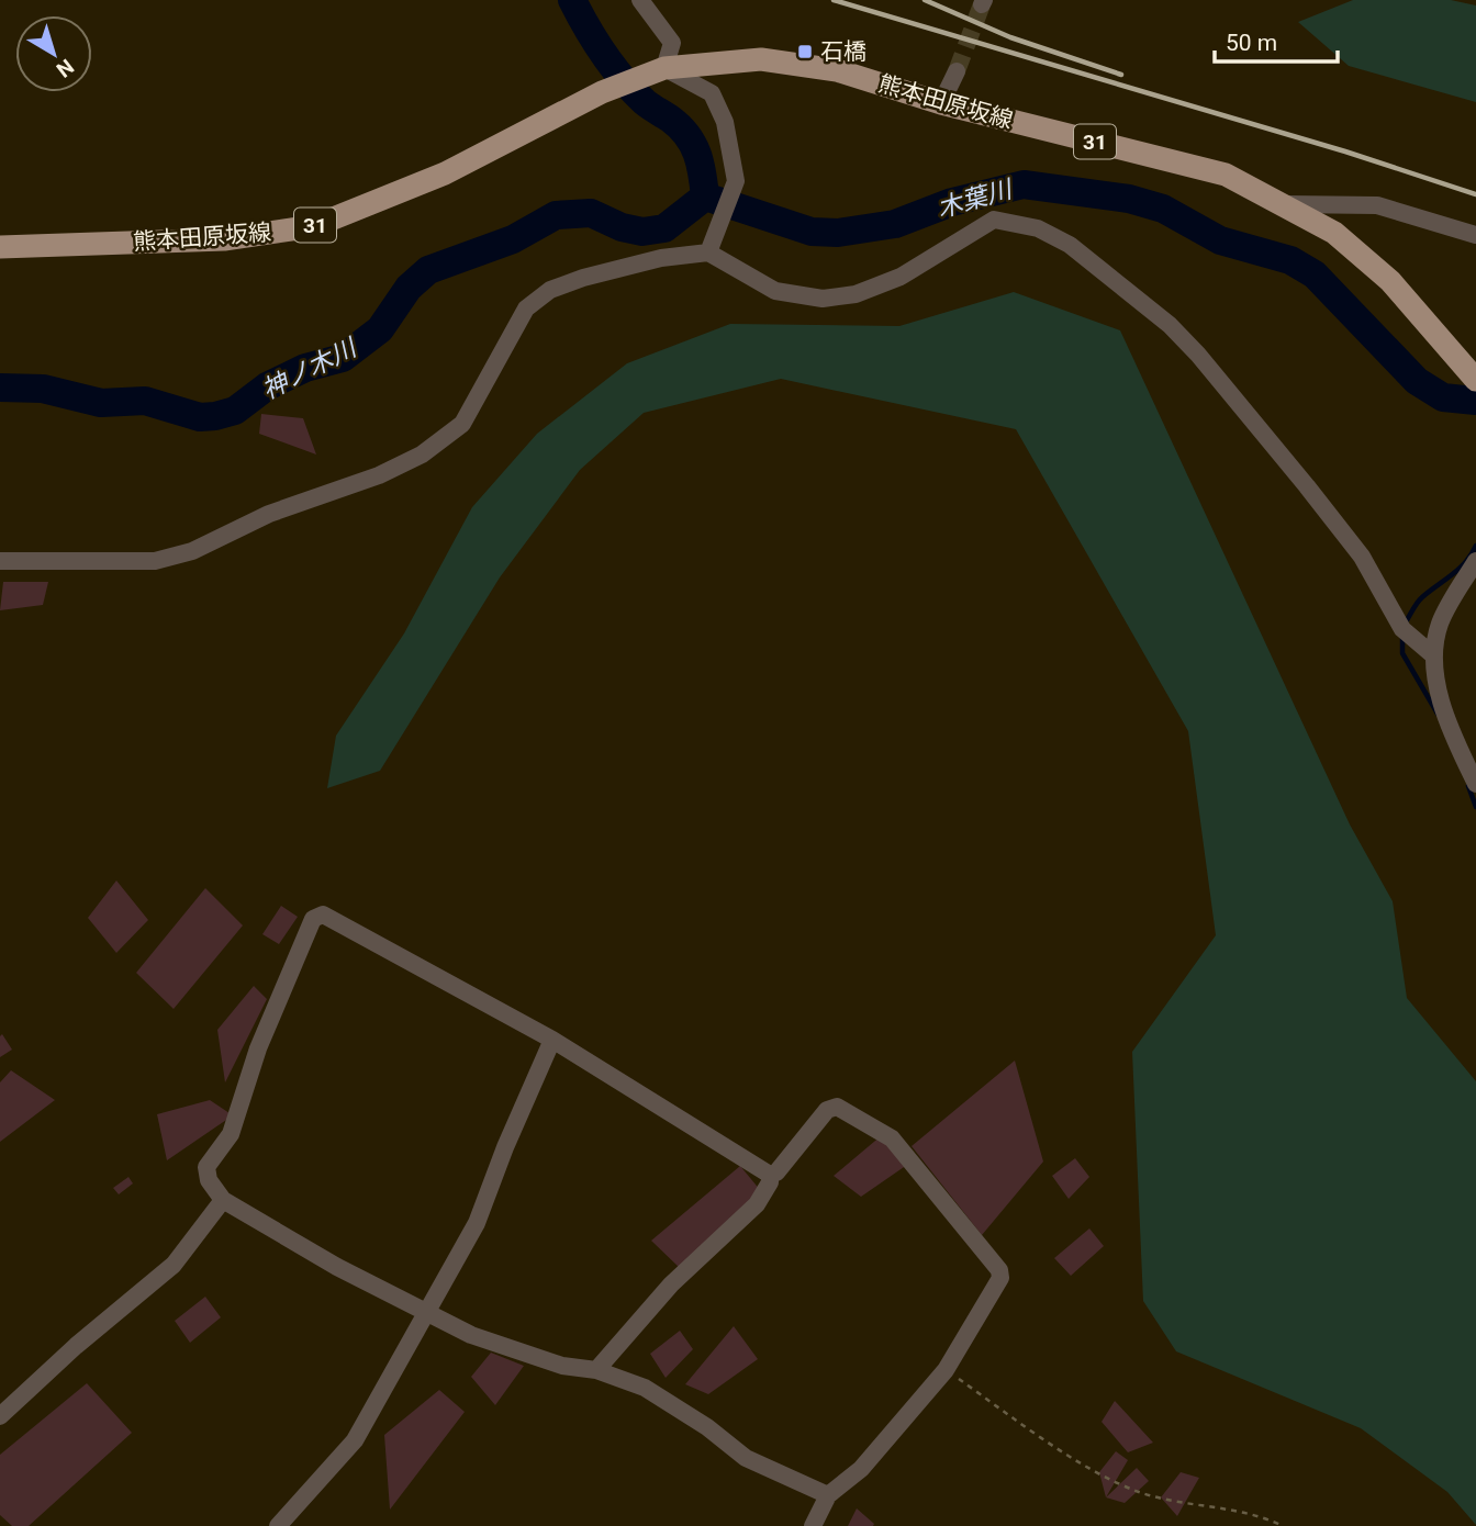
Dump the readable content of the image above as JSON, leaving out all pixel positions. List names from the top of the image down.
{
  "streets": {
    "main road": ["熊本田原坂線", "31"]
  },
  "water": ["木葉川", "神ノ木川"],
  "places": {
    "transit": ["石橋"]
  },
  "scale_bar": "50 m",
  "north": "bottom right"
}
